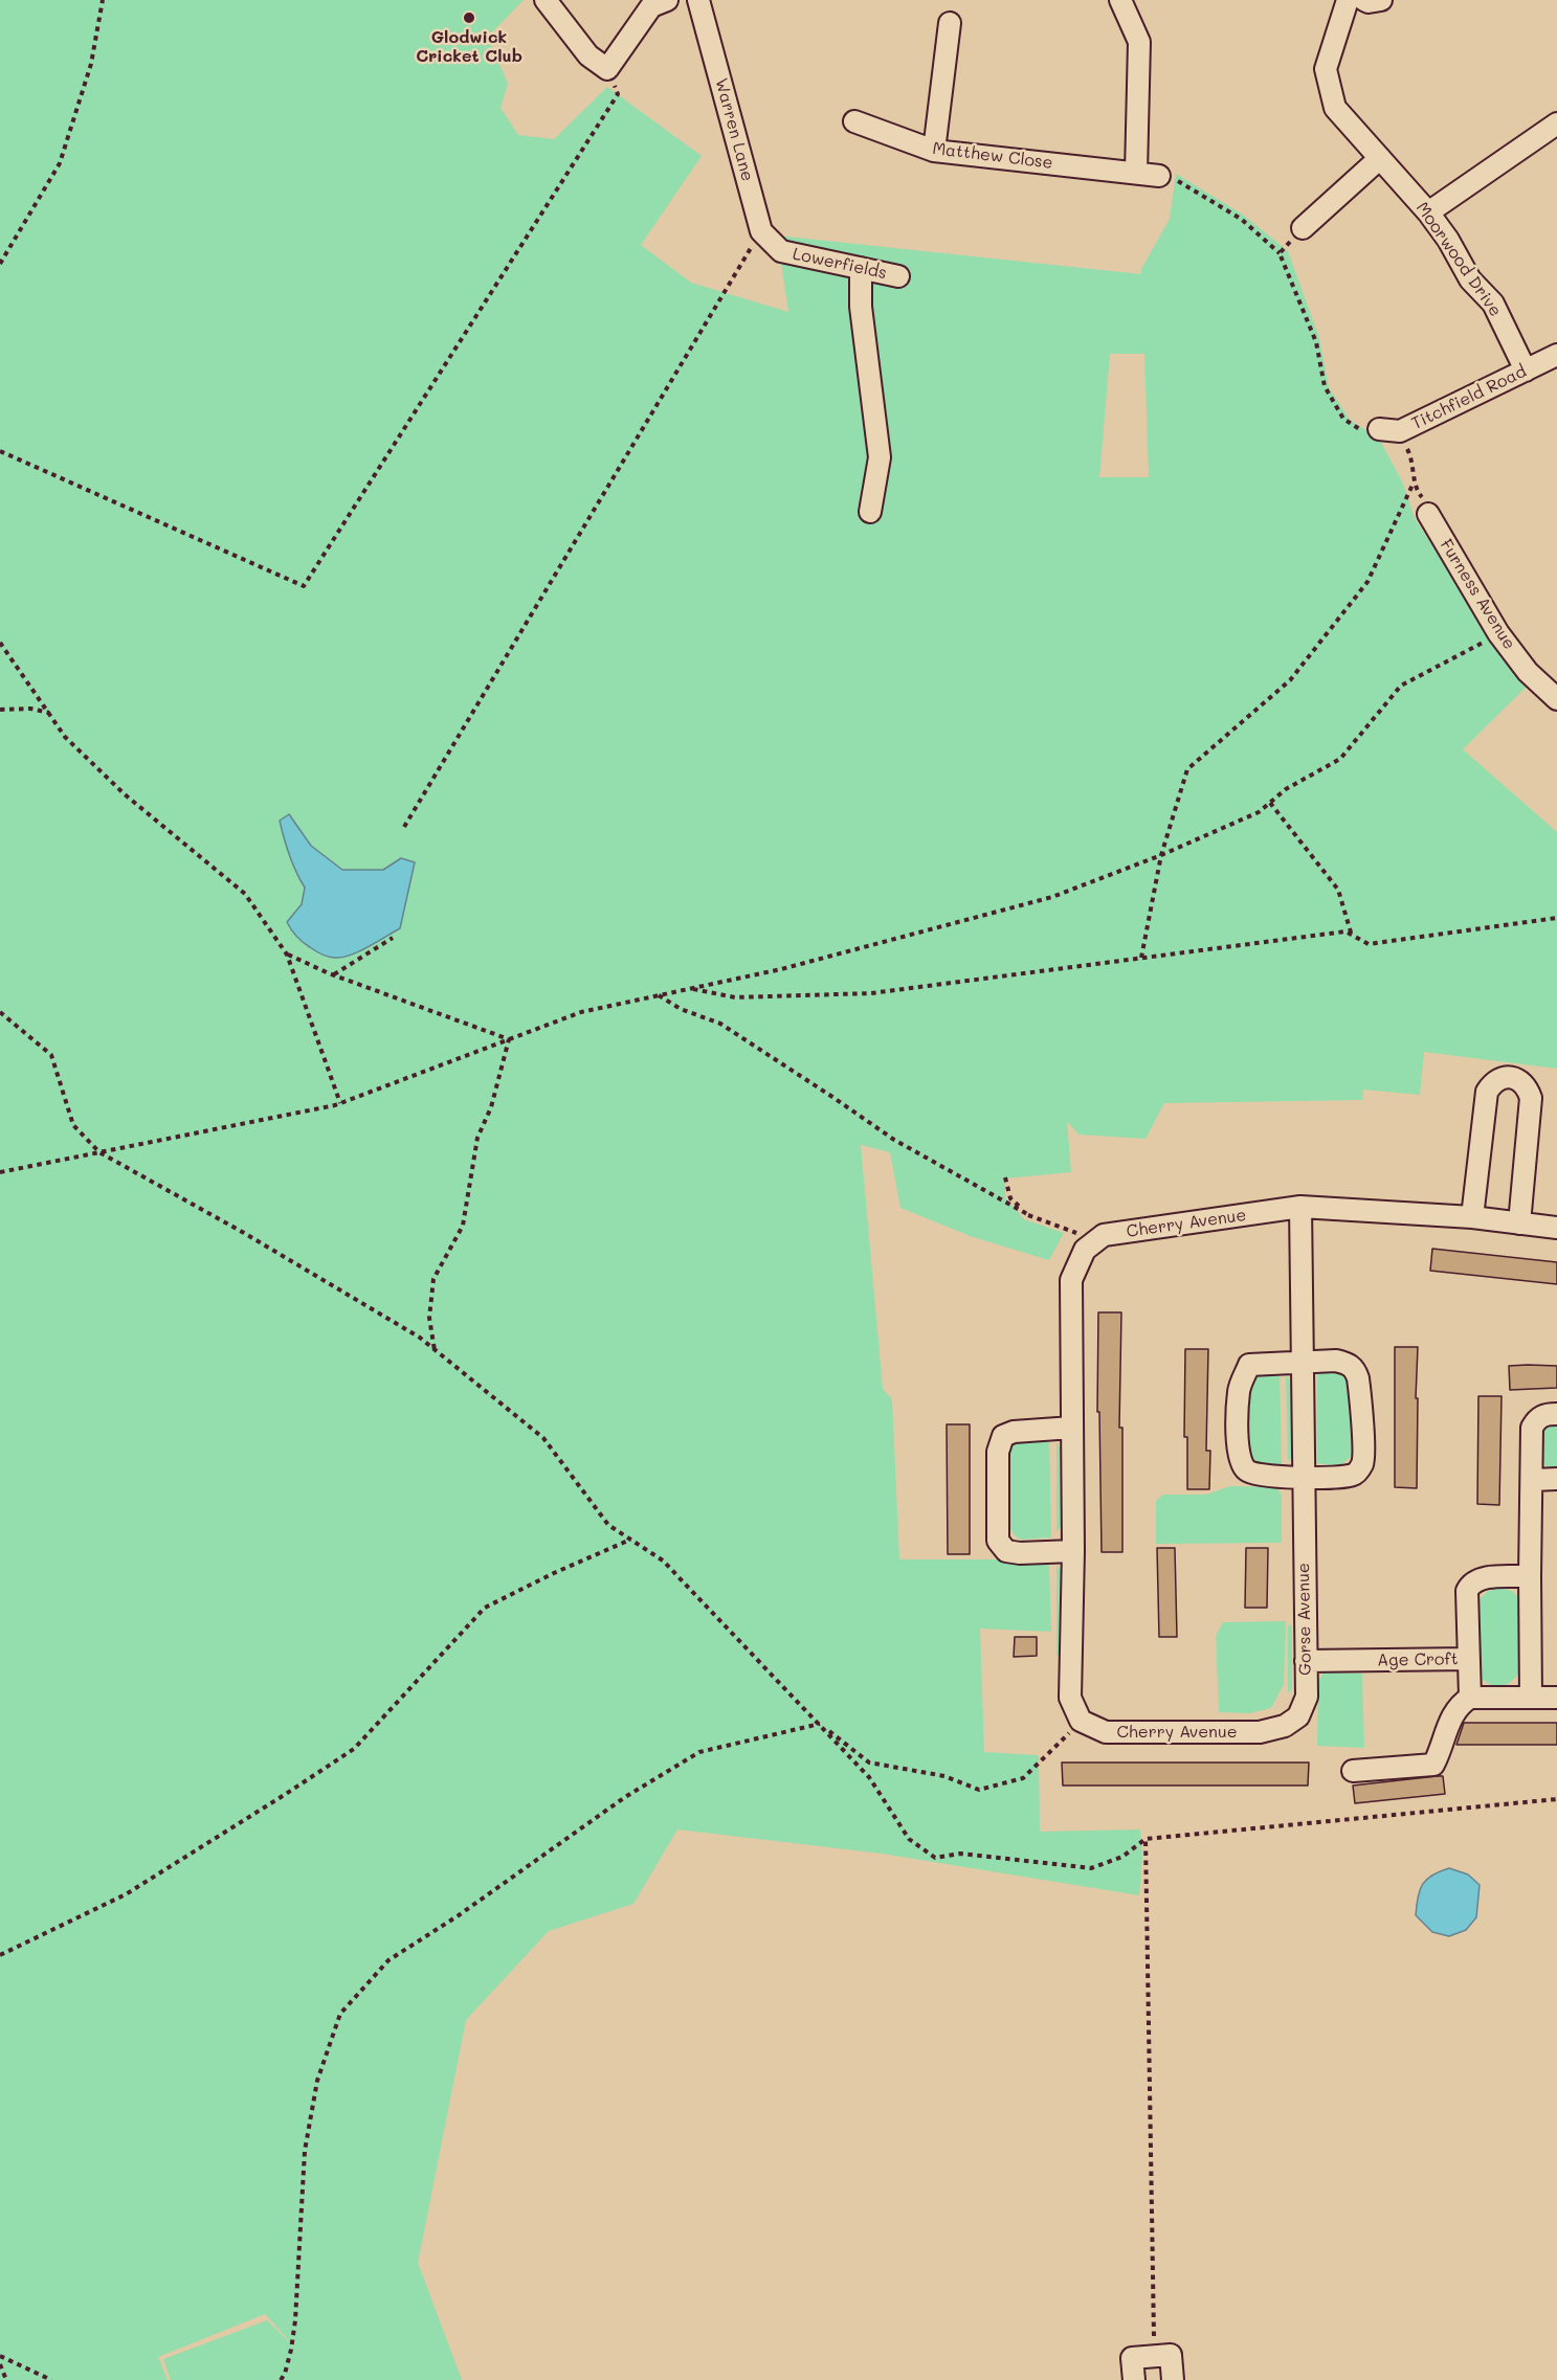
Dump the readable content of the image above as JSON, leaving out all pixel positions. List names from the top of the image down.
{
  "streets": {
    "street": [
      "Warren Lane",
      "Matthew Close",
      "Moorwood Drive",
      "Lowerfields",
      "Titchfield Road",
      "Furness Avenue",
      "Cherry Avenue",
      "Gorse Avenue",
      "Age Croft"
    ]
  },
  "crossings": [
    ["Warren Lane", "Lowerfields"],
    ["Moorwood Drive", "Titchfield Road"],
    ["Cherry Avenue", "Gorse Avenue"],
    ["Gorse Avenue", "Age Croft"]
  ],
  "places": ["Glodwick Cricket Club"]
}
